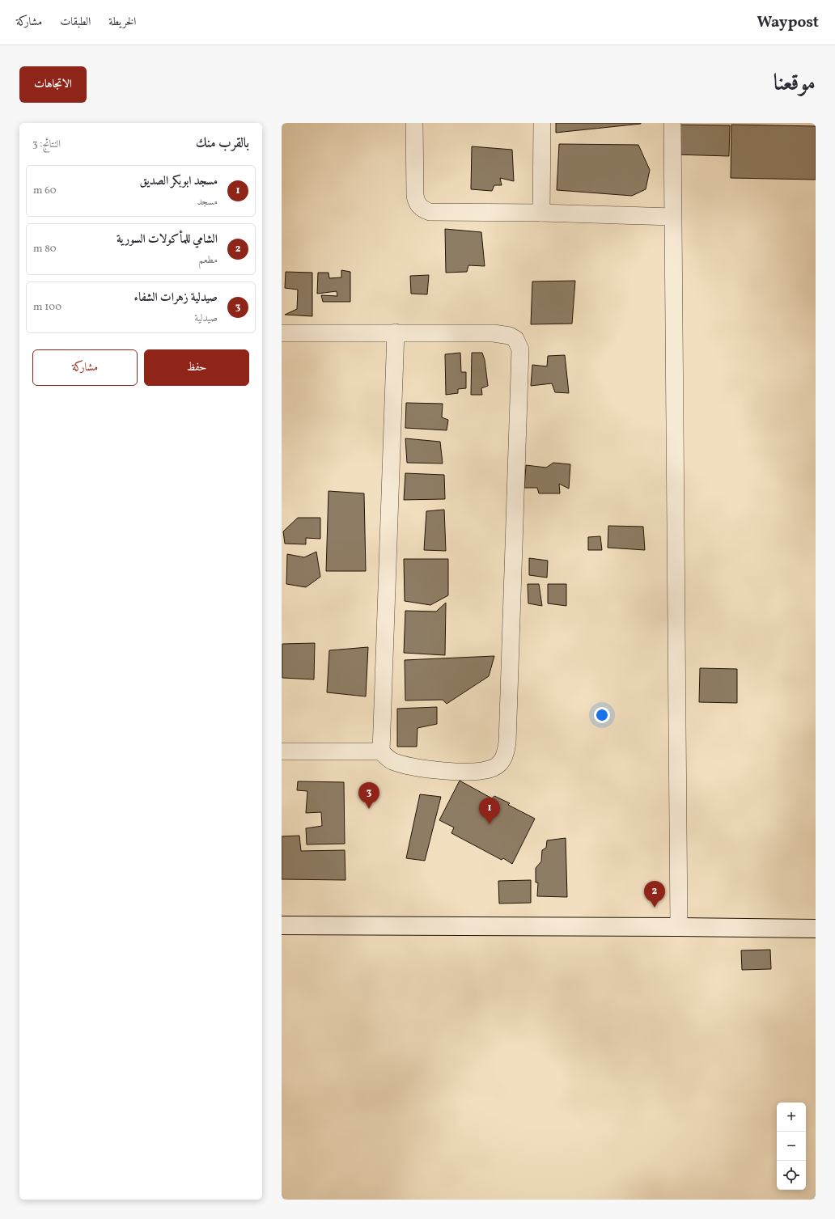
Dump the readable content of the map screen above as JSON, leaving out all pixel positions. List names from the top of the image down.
{
  "page": {
    "header": "Waypost",
    "nav": ["الخريطة", "الطبقات", "مشاركة"],
    "title": "موقعنا",
    "buttons": [
      "الاتجاهات",
      ["حفظ", "مشاركة"]
    ],
    "heading": ["بالقرب منك", "النتائج: 3"],
    "list": [
      {
        "mark": "1",
        "name": "مسجد ابوبكر الصديق",
        "note": "مسجد",
        "value": "60 m"
      },
      {
        "mark": "2",
        "name": "الشامي للمأكولات السورية",
        "note": "مطعم",
        "value": "80 m"
      },
      {
        "mark": "3",
        "name": "صيدلية زهرات الشفاء",
        "note": "صيدلية",
        "value": "100 m"
      }
    ],
    "pins": ["3", "1", "2"],
    "map_buttons": ["+", "−"]
  }
}
